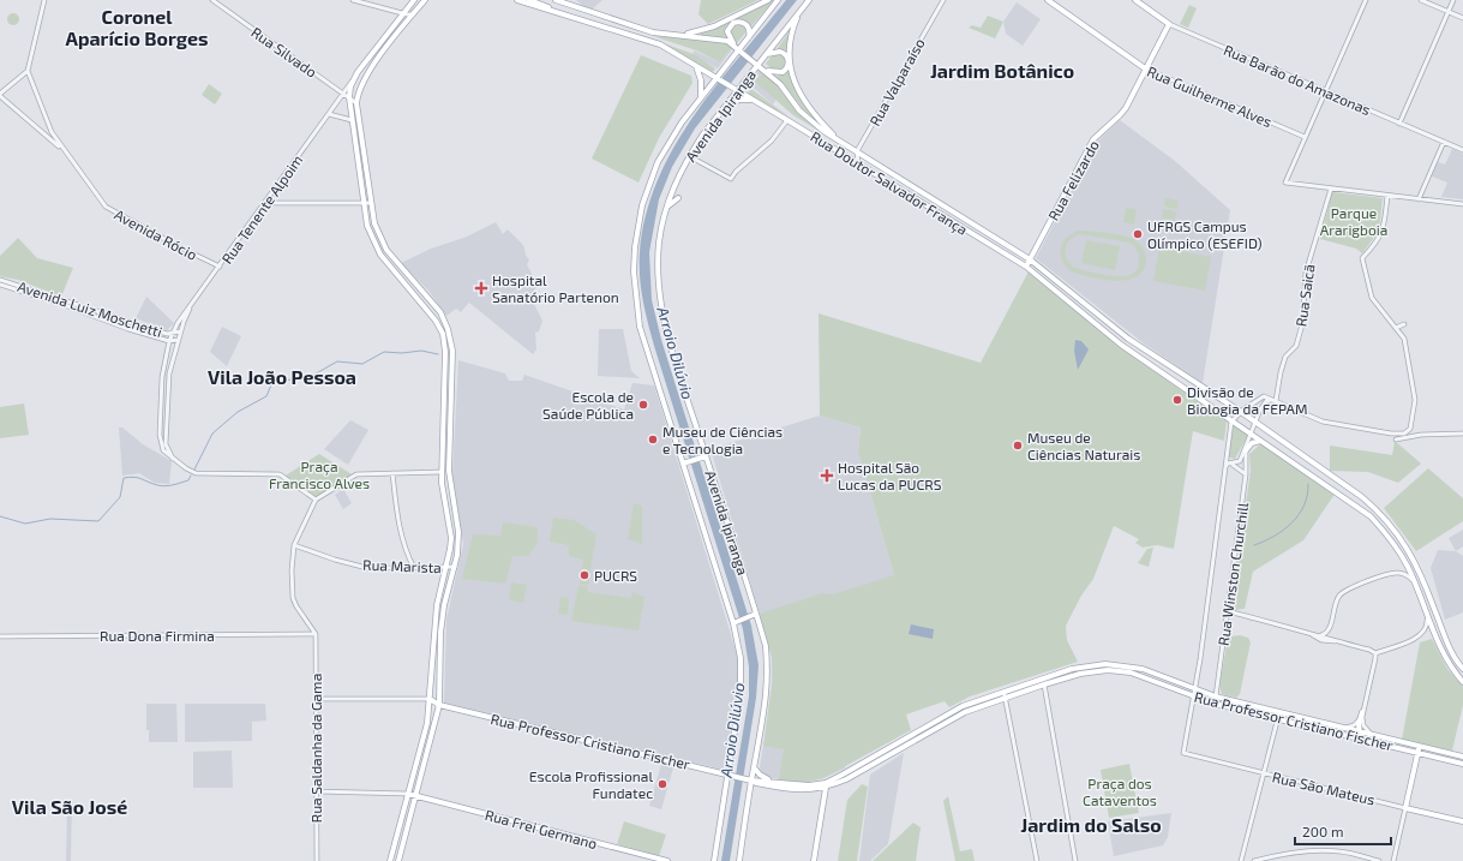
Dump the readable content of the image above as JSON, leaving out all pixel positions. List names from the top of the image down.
{
  "streets": {
    "main road": [
      "Rua Barão do Amazonas",
      "Rua Guilherme Alves",
      "Avenida Ipiranga",
      "Rua Felizardo",
      "Rua Doutor Salvador França",
      "Rua Professor Cristiano Fischer",
      "Rua São Mateus",
      "Rua Frei Germano"
    ],
    "street": [
      "Rua Silvado",
      "Rua Valparaíso",
      "Rua Tenente Alpoim",
      "Avenida Rócio",
      "Rua Saicã",
      "Avenida Luiz Moschetti",
      "Rua Marista",
      "Rua Winston Churchill",
      "Rua Dona Firmina",
      "Rua Saldanha da Gama"
    ]
  },
  "crossings": [
    ["Rua Silvado", "Rua Tenente Alpoim"],
    ["Rua Barão do Amazonas", "Rua Felizardo"],
    ["Rua Valparaíso", "Rua Doutor Salvador França"],
    ["Rua Guilherme Alves", "Rua Felizardo"],
    ["Avenida Ipiranga", "Rua Doutor Salvador França"],
    ["Avenida Ipiranga", "Rua Professor Cristiano Fischer"],
    ["Rua Felizardo", "Rua Doutor Salvador França"],
    ["Rua Tenente Alpoim", "Avenida Rócio"],
    ["Rua Tenente Alpoim", "Avenida Luiz Moschetti"],
    ["Rua Winston Churchill", "Rua Professor Cristiano Fischer"],
    ["Rua Dona Firmina", "Rua Saldanha da Gama"],
    ["Rua Professor Cristiano Fischer", "Rua São Mateus"]
  ],
  "districts": [
    "Coronel Aparício Borges",
    "Jardim Botânico",
    "Vila João Pessoa",
    "Vila São José",
    "Jardim do Salso"
  ],
  "water": ["Arroio Dilúvio"],
  "parks": ["Parque Ararigboia", "Praça Francisco Alves", "Praça dos Cataventos"],
  "places": {
    "other": [
      "UFRGS Campus Olímpico (ESEFID)",
      "Divisão de Biologia da FEPAM",
      "Escola de Saúde Pública",
      "Museu de Ciências e Tecnologia",
      "Museu de Ciências Naturais",
      "PUCRS",
      "Escola Profissional Fundatec"
    ],
    "health": ["Hospital Sanatório Partenon", "Hospital São Lucas da PUCRS"]
  },
  "scale_bar": "200 m"
}
